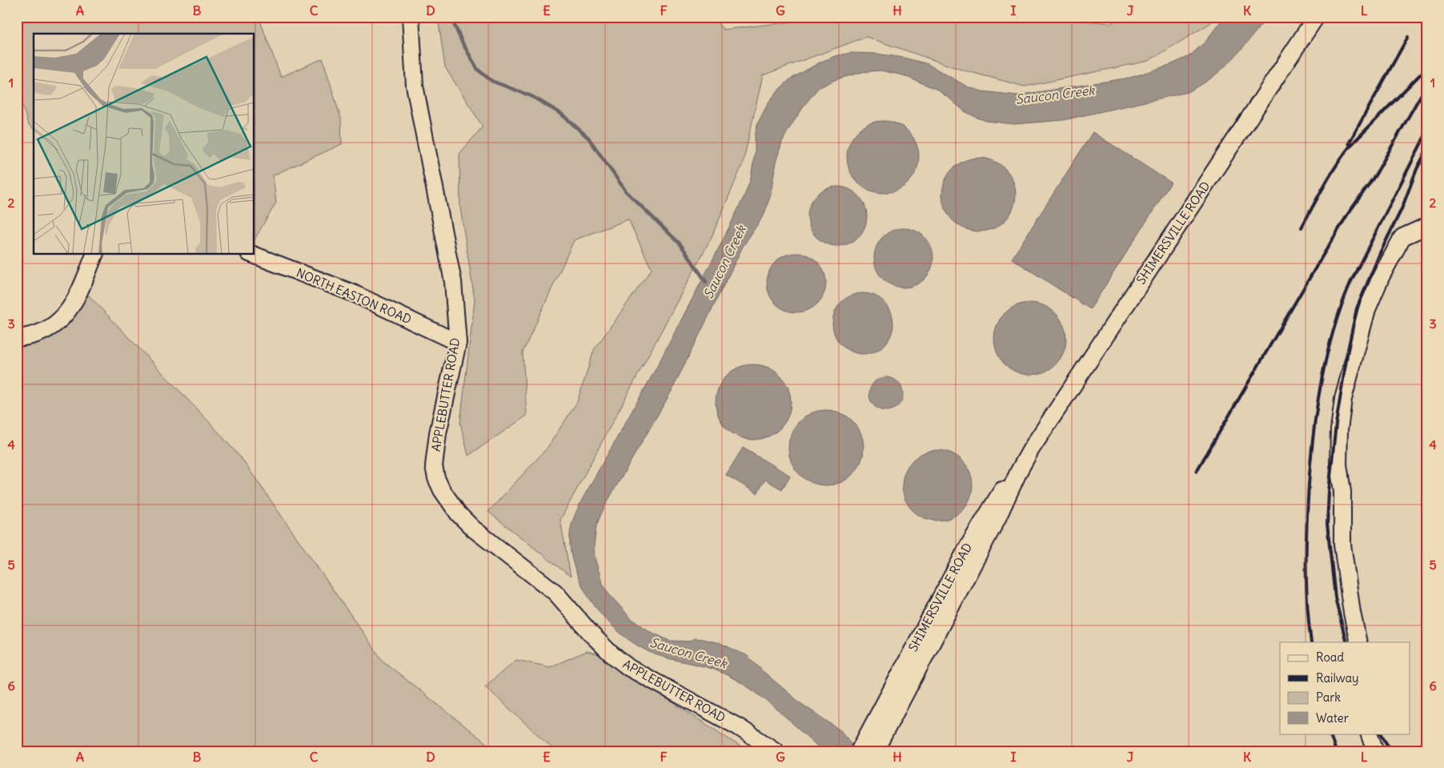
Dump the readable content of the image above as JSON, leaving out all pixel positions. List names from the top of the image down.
{
  "streets": {
    "street": ["SHIMERSVILLE ROAD", "NORTH EASTON ROAD", "APPLEBUTTER ROAD"]
  },
  "crossings": [
    ["NORTH EASTON ROAD", "APPLEBUTTER ROAD"]
  ],
  "water": ["Saucon Creek"],
  "legend": [
    "Road",
    "Railway",
    "Park",
    "Water"
  ],
  "grid": {
    "columns": [
      "A",
      "B",
      "C",
      "D",
      "E",
      "F",
      "G",
      "H",
      "I",
      "J",
      "K",
      "L"
    ],
    "rows": [
      "1",
      "2",
      "3",
      "4",
      "5",
      "6"
    ]
  }
}
